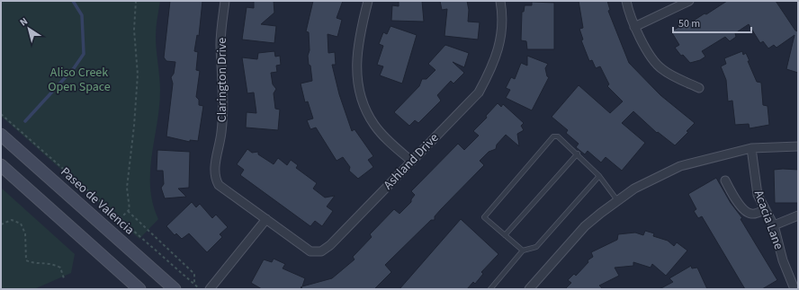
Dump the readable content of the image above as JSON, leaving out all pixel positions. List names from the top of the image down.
{
  "streets": {
    "main road": ["Paseo de Valencia"],
    "street": ["Clarington Drive", "Ashland Drive", "Acacia Lane"]
  },
  "crossings": [
    ["Clarington Drive", "Ashland Drive"]
  ],
  "parks": ["Aliso Creek Open Space"],
  "scale_bar": "50 m",
  "north": "top left"
}
